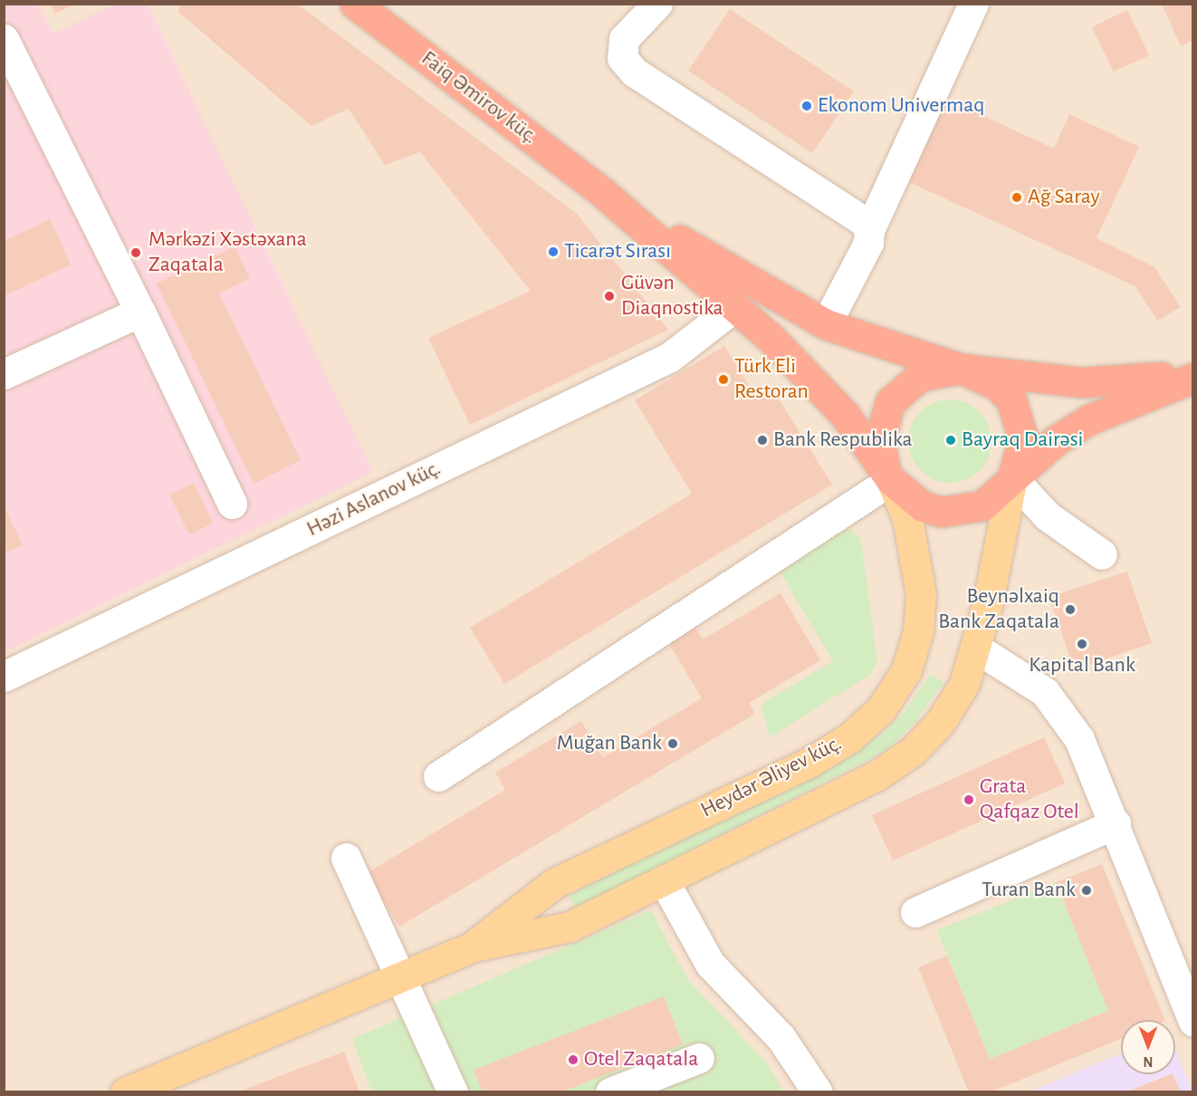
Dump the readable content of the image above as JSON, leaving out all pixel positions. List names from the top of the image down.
{
  "streets": {
    "highway": ["Faiq Əmirov küç."],
    "main road": ["Heydər Əliyev küç."],
    "street": ["Həzi Aslanov küç."]
  },
  "places": [
    "Ekonom Univermaq",
    "Ağ Saray",
    "Ticarət Sırası",
    "Mərkəzi Xəstəxana Zaqatala",
    "Güvən Diaqnostika",
    "Türk Eli Restoran",
    "Bank Respublika",
    "Bayraq Dairəsi",
    "Beynəlxaiq Bank Zaqatala",
    "Kapital Bank",
    "Muğan Bank",
    "Grata Qafqaz Otel",
    "Turan Bank",
    "Otel Zaqatala"
  ],
  "north": "bottom"
}
